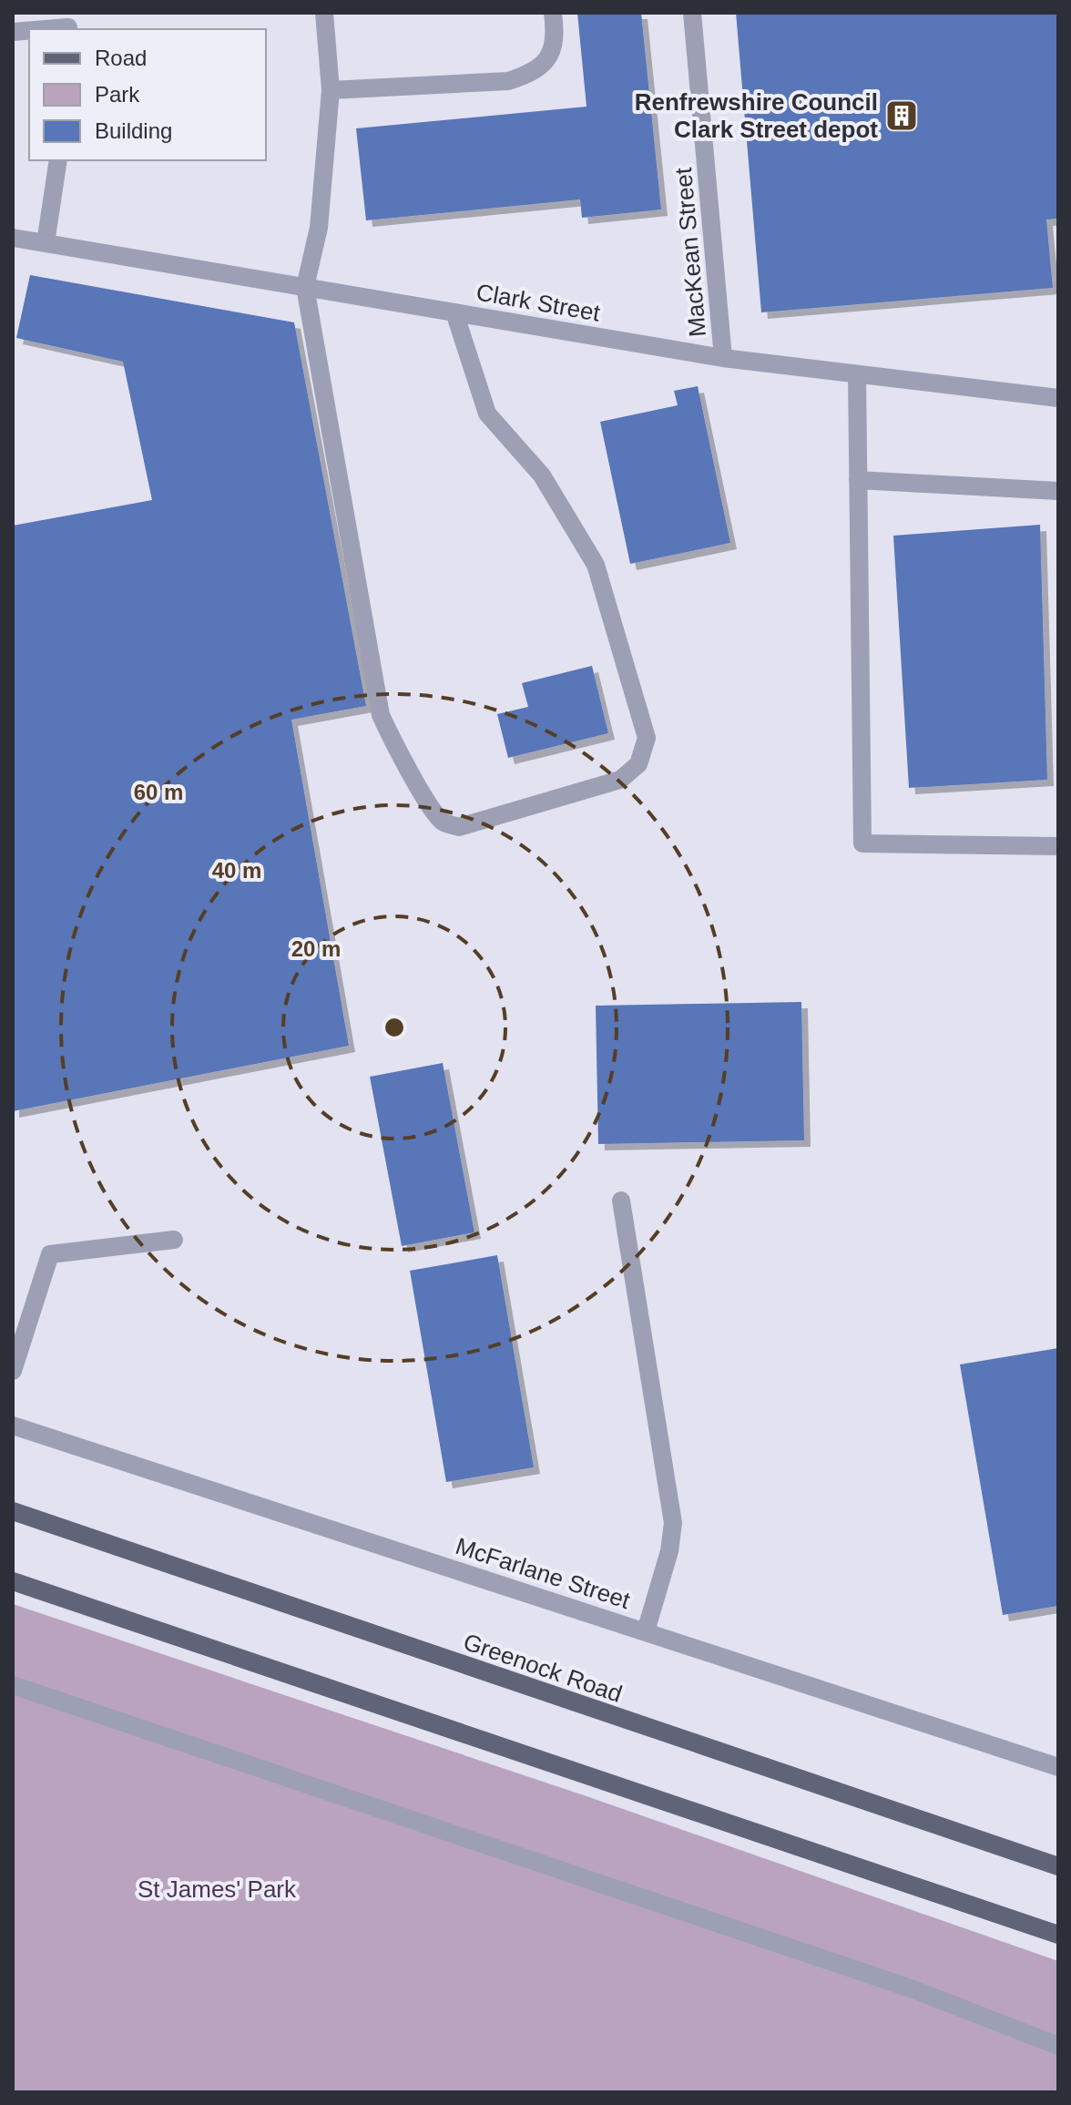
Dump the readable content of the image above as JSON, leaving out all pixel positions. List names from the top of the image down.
{
  "streets": {
    "main road": ["Greenock Road"],
    "street": ["MacKean Street", "Clark Street", "McFarlane Street"]
  },
  "crossings": [
    ["MacKean Street", "Clark Street"]
  ],
  "parks": ["St James' Park"],
  "places": {
    "building": ["Renfrewshire Council Clark Street depot"]
  },
  "legend": ["Road", "Park", "Building"],
  "rings": ["60 m", "40 m", "20 m"]
}
